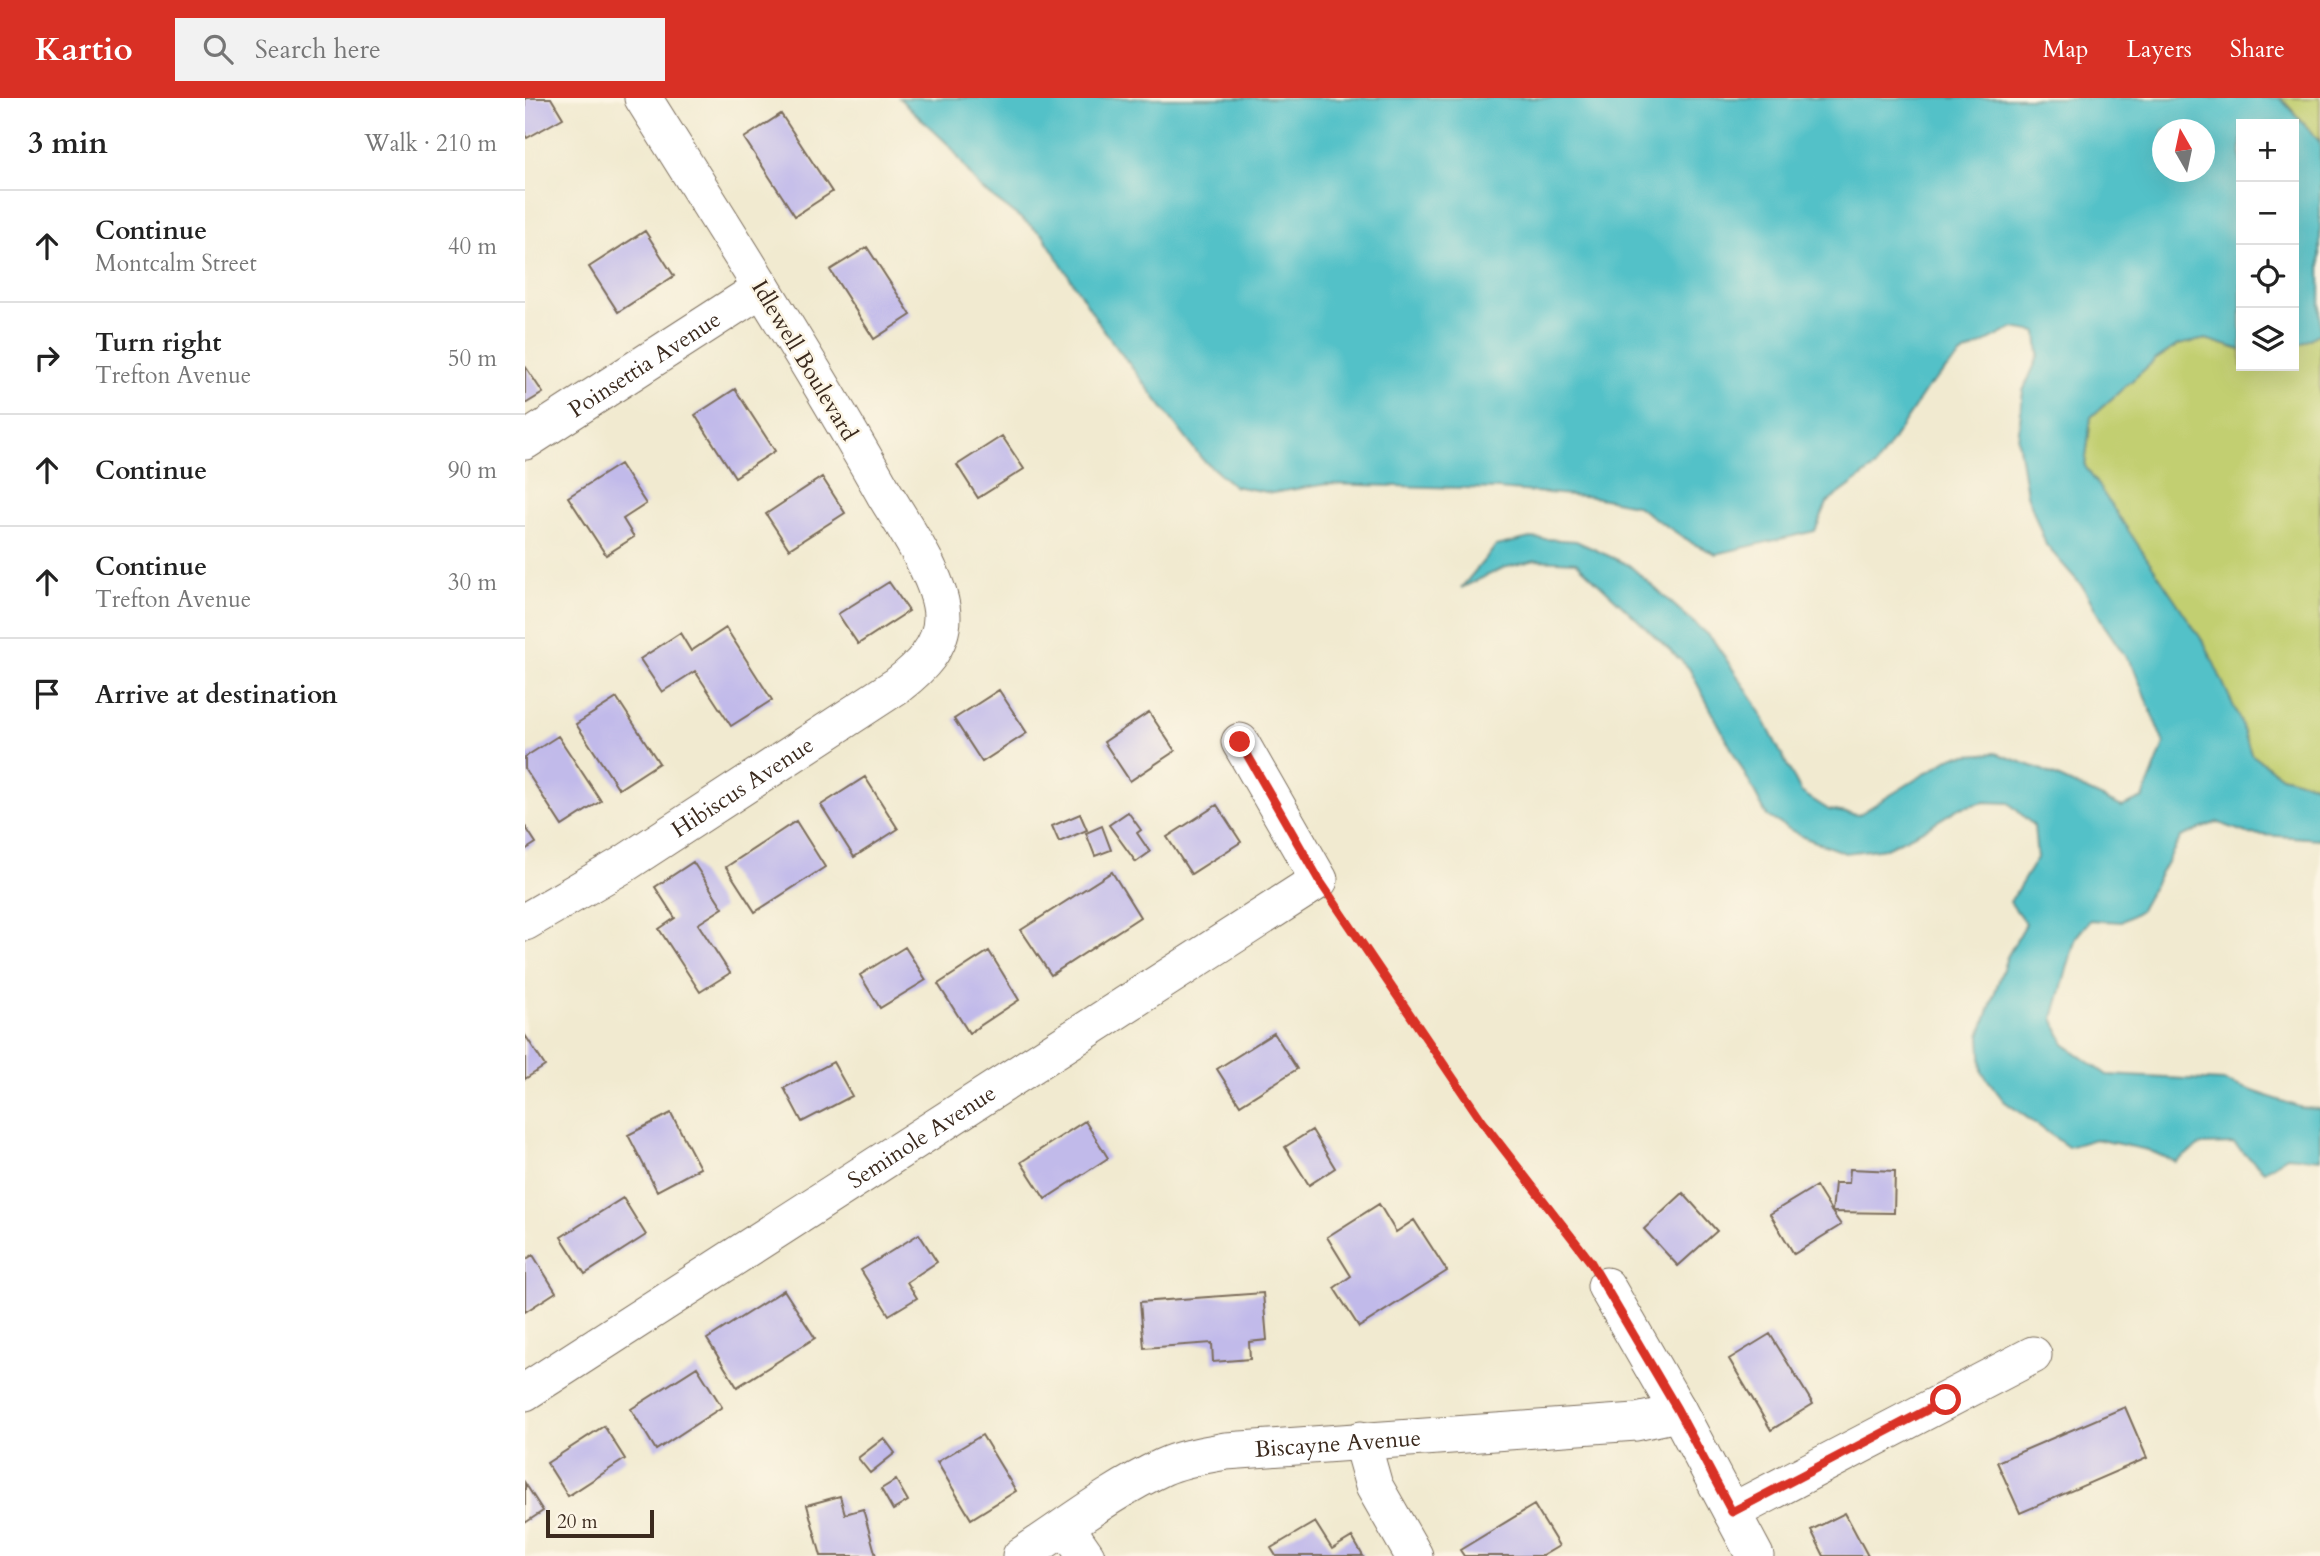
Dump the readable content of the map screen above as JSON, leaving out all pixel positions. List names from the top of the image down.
{
  "streets": {
    "street": [
      "Idlewell Boulevard",
      "Poinsettia Avenue",
      "Hibiscus Avenue",
      "Seminole Avenue",
      "Biscayne Avenue"
    ]
  },
  "crossings": [
    ["Idlewell Boulevard", "Poinsettia Avenue"],
    ["Idlewell Boulevard", "Hibiscus Avenue"]
  ],
  "scale_bar": "20 m",
  "north": "top",
  "page": {
    "header": "Kartio",
    "search": "Search here",
    "nav": ["Map", "Layers", "Share"],
    "heading": ["3 min", "Walk · 210 m"],
    "map_buttons": ["+", "−"],
    "list": [
      ["Continue", "Montcalm Street", "40 m"],
      ["Turn right", "Trefton Avenue", "50 m"],
      ["Continue", "90 m"],
      ["Continue", "Trefton Avenue", "30 m"],
      "Arrive at destination"
    ],
    "scale": "20 m"
  }
}
